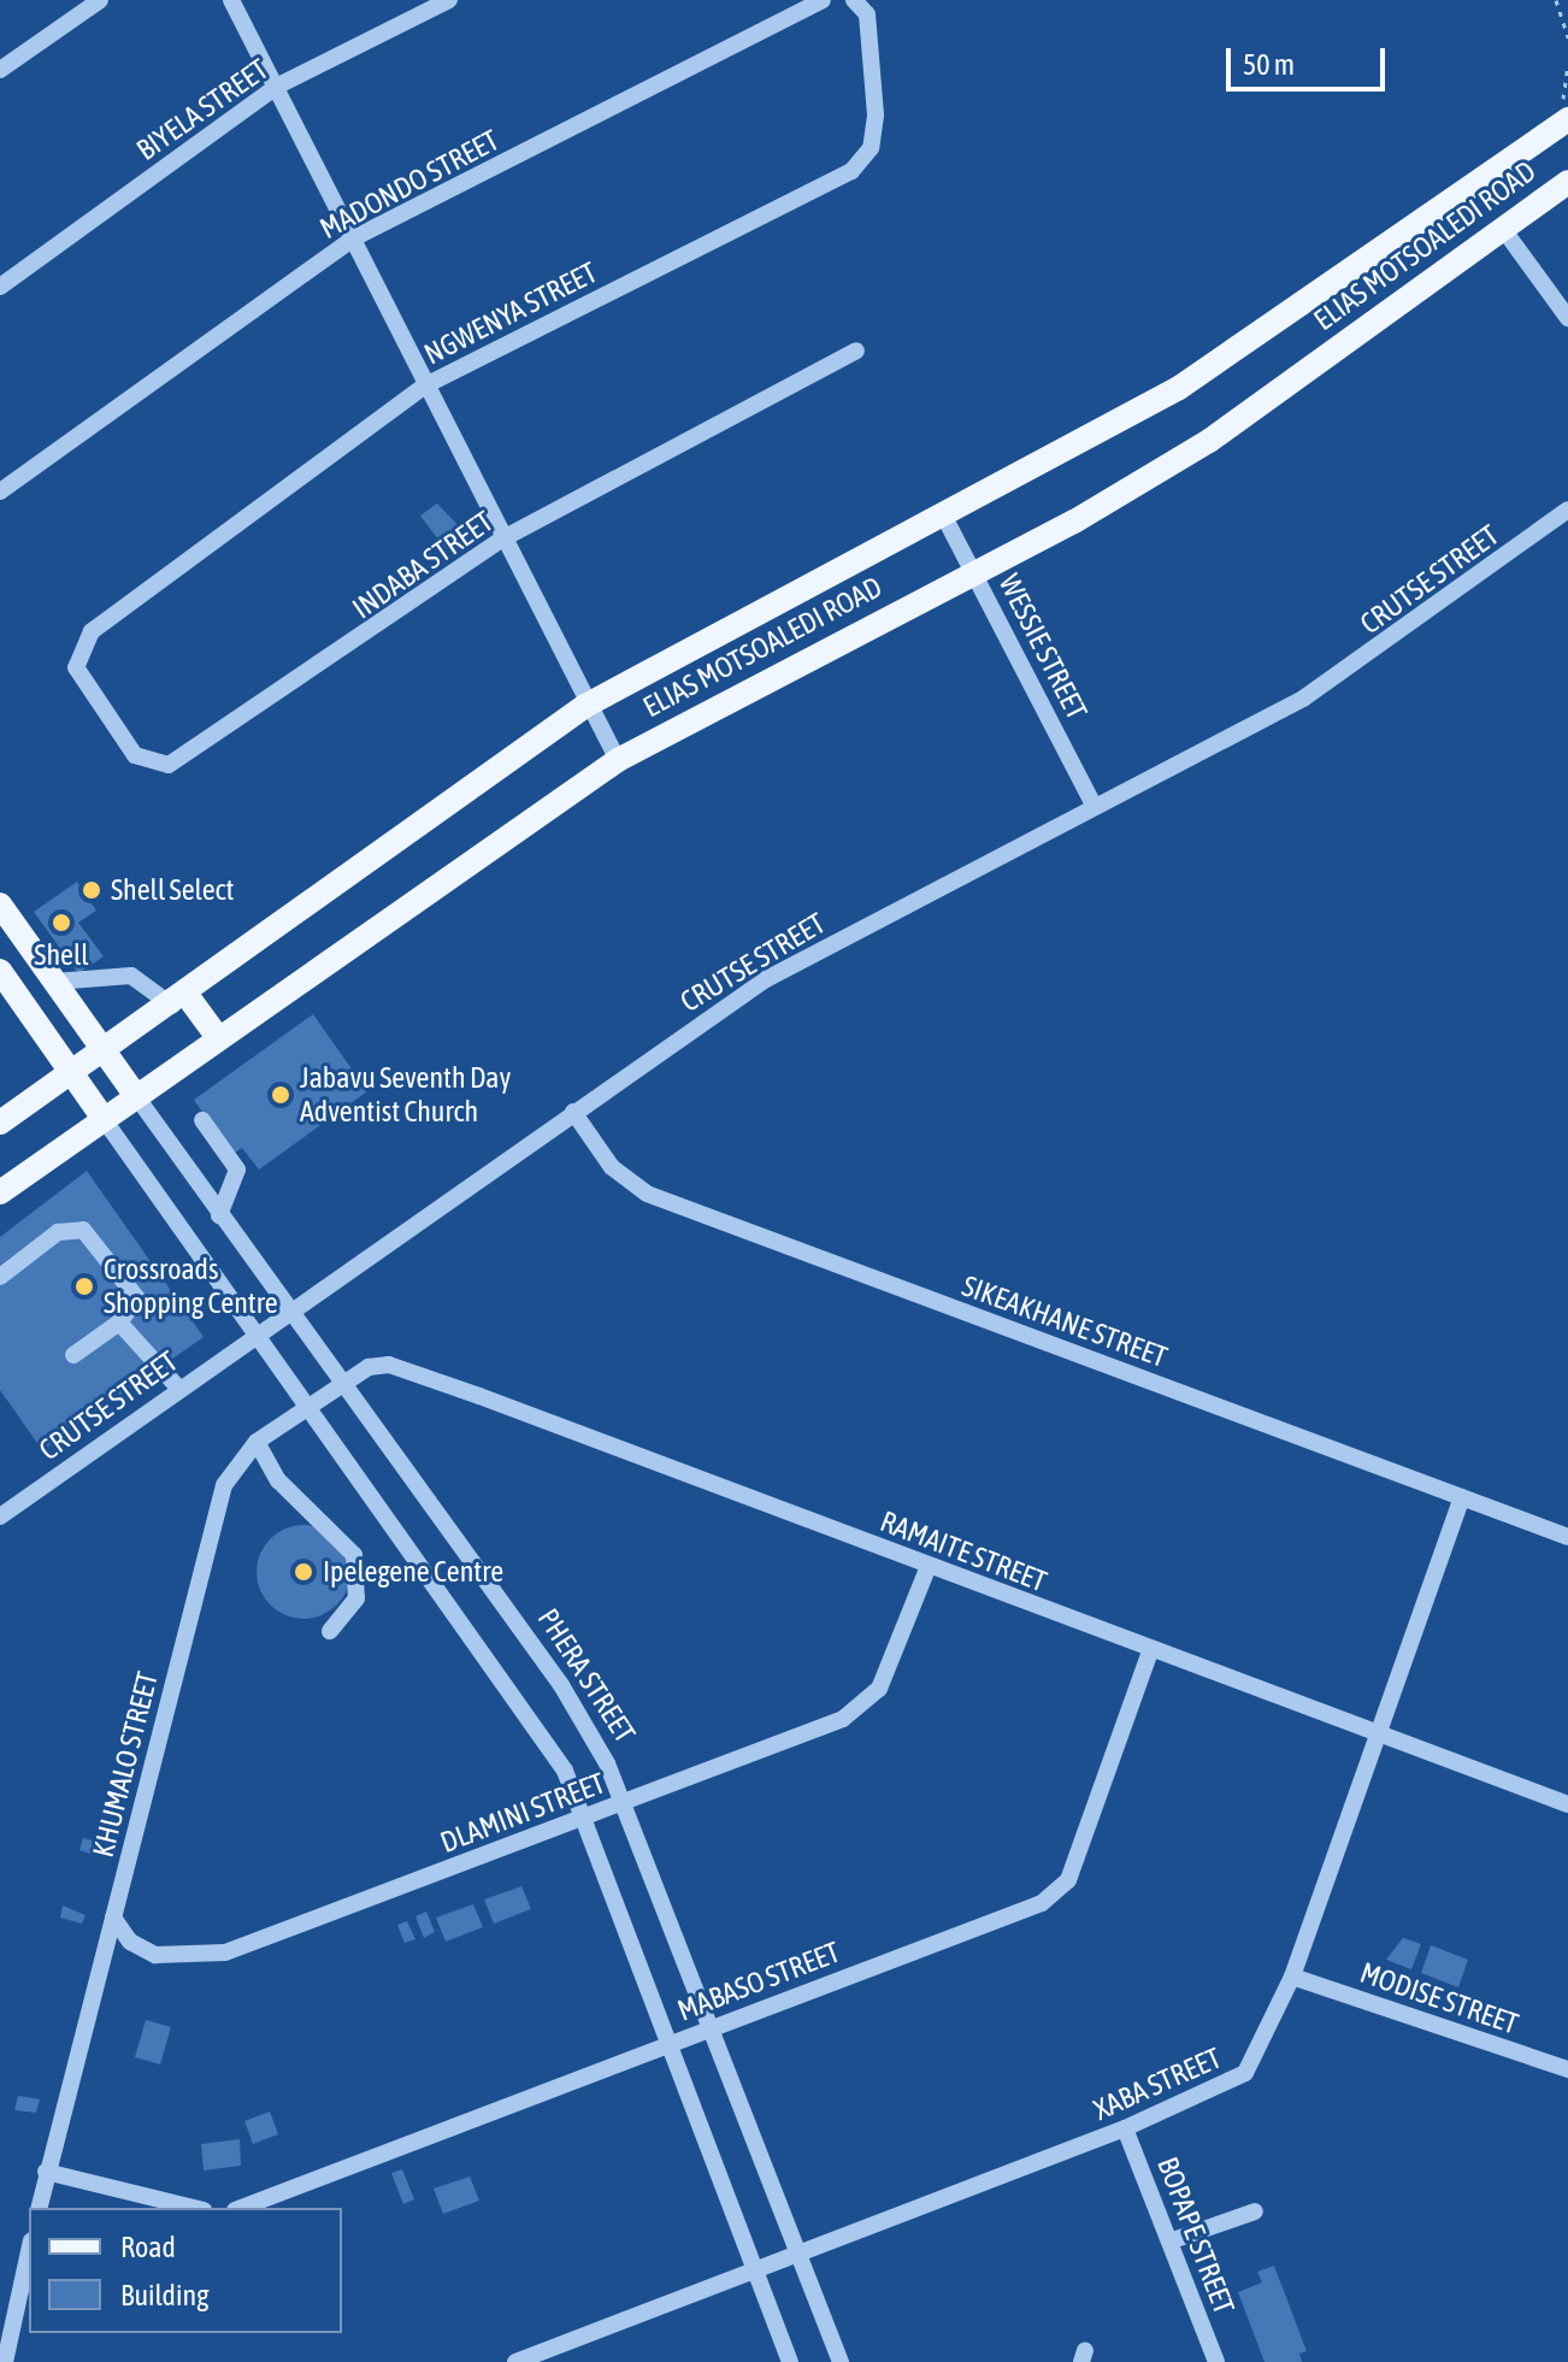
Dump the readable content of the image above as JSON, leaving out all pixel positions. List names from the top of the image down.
{
  "streets": {
    "main road": ["ELIAS MOTSOALEDI ROAD", "PHERA STREET"],
    "street": [
      "BIYELA STREET",
      "MADONDO STREET",
      "NGWENYA STREET",
      "INDABA STREET",
      "CRUTSE STREET",
      "WESSIE STREET",
      "SIKEAKHANE STREET",
      "RAMAITE STREET",
      "KHUMALO STREET",
      "DLAMINI STREET",
      "MABASO STREET",
      "MODISE STREET",
      "XABA STREET",
      "BOPAPE STREET"
    ]
  },
  "crossings": [
    ["ELIAS MOTSOALEDI ROAD", "WESSIE STREET"],
    ["ELIAS MOTSOALEDI ROAD", "PHERA STREET"],
    ["NGWENYA STREET", "INDABA STREET"],
    ["CRUTSE STREET", "WESSIE STREET"],
    ["CRUTSE STREET", "SIKEAKHANE STREET"],
    ["CRUTSE STREET", "PHERA STREET"],
    ["SIKEAKHANE STREET", "XABA STREET"],
    ["RAMAITE STREET", "PHERA STREET"],
    ["RAMAITE STREET", "KHUMALO STREET"],
    ["RAMAITE STREET", "DLAMINI STREET"],
    ["RAMAITE STREET", "MABASO STREET"],
    ["RAMAITE STREET", "XABA STREET"],
    ["PHERA STREET", "KHUMALO STREET"],
    ["PHERA STREET", "DLAMINI STREET"],
    ["PHERA STREET", "MABASO STREET"],
    ["PHERA STREET", "XABA STREET"],
    ["KHUMALO STREET", "DLAMINI STREET"],
    ["MODISE STREET", "XABA STREET"],
    ["XABA STREET", "BOPAPE STREET"]
  ],
  "places": [
    "Shell Select",
    "Shell",
    "Jabavu Seventh Day Adventist Church",
    "Crossroads Shopping Centre",
    "Ipelegene Centre"
  ],
  "legend": ["Road", "Building"],
  "scale_bar": "50 m"
}
